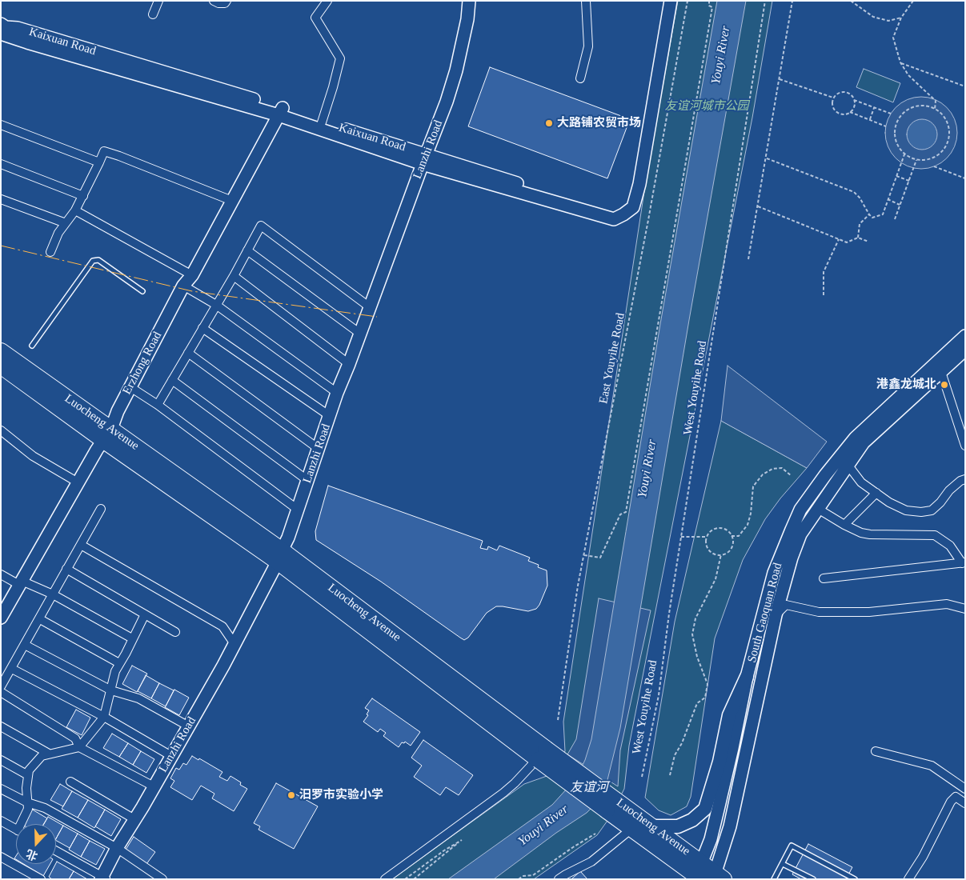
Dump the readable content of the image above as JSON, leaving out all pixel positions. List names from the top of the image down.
{
  "streets": {
    "highway": ["Luocheng Avenue"],
    "street": [
      "Kaixuan Road",
      "Lanzhi Road",
      "Erzhong Road",
      "South Gaoquan Road"
    ],
    "path": ["East Youyihe Road", "West Youyihe Road"]
  },
  "crossings": [
    ["Kaixuan Road", "Lanzhi Road"],
    ["Kaixuan Road", "Erzhong Road"],
    ["Lanzhi Road", "Luocheng Avenue"],
    ["Erzhong Road", "Luocheng Avenue"],
    ["Luocheng Avenue", "South Gaoquan Road"]
  ],
  "water": ["Youyi River", "友谊河"],
  "parks": ["友谊河城市公园"],
  "places": ["大路铺农贸市场", "港鑫龙城北", "汨罗市实验小学"],
  "north": "bottom"
}
